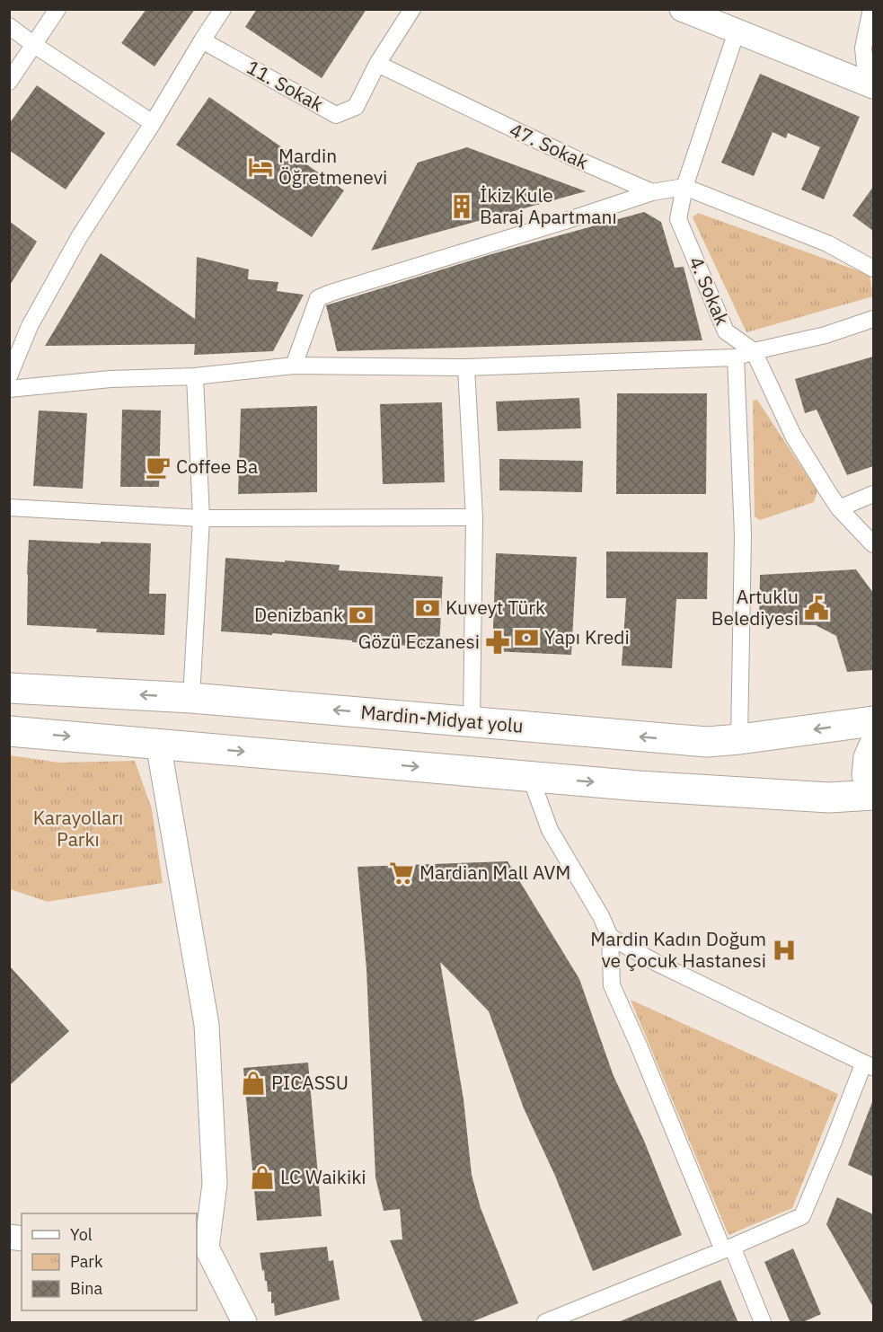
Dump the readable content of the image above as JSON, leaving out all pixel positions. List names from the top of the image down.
{
  "streets": {
    "highway": ["Mardin-Midyat yolu"],
    "street": ["11. Sokak", "47. Sokak", "4. Sokak"]
  },
  "crossings": [
    ["11. Sokak", "47. Sokak"]
  ],
  "parks": ["Karayolları Parkı"],
  "places": {
    "hotel": ["Mardin Öğretmenevi"],
    "building": ["İkiz Kule Baraj Apartmanı"],
    "cafe": ["Coffee Ba"],
    "bank": ["Kuveyt Türk", "Denizbank", "Yapı Kredi"],
    "public building": ["Artuklu Belediyesi"],
    "pharmacy": ["Gözü Eczanesi"],
    "supermarket": ["Mardian Mall AVM"],
    "hospital": ["Mardin Kadın Doğum ve Çocuk Hastanesi"],
    "shop": ["PICASSU", "LC Waikiki"]
  },
  "legend": ["Yol", "Park", "Bina"]
}
